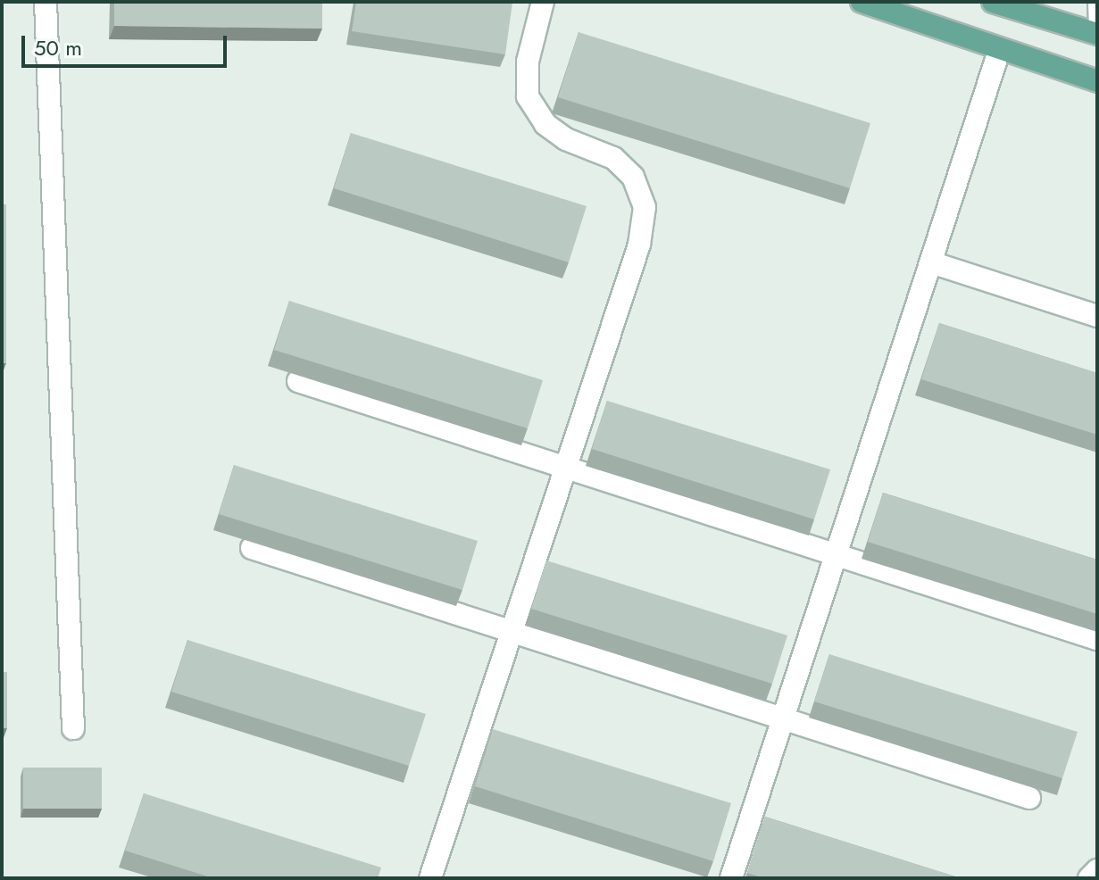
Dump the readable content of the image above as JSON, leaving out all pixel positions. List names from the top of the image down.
{
  "scale_bar": "50 m"
}
